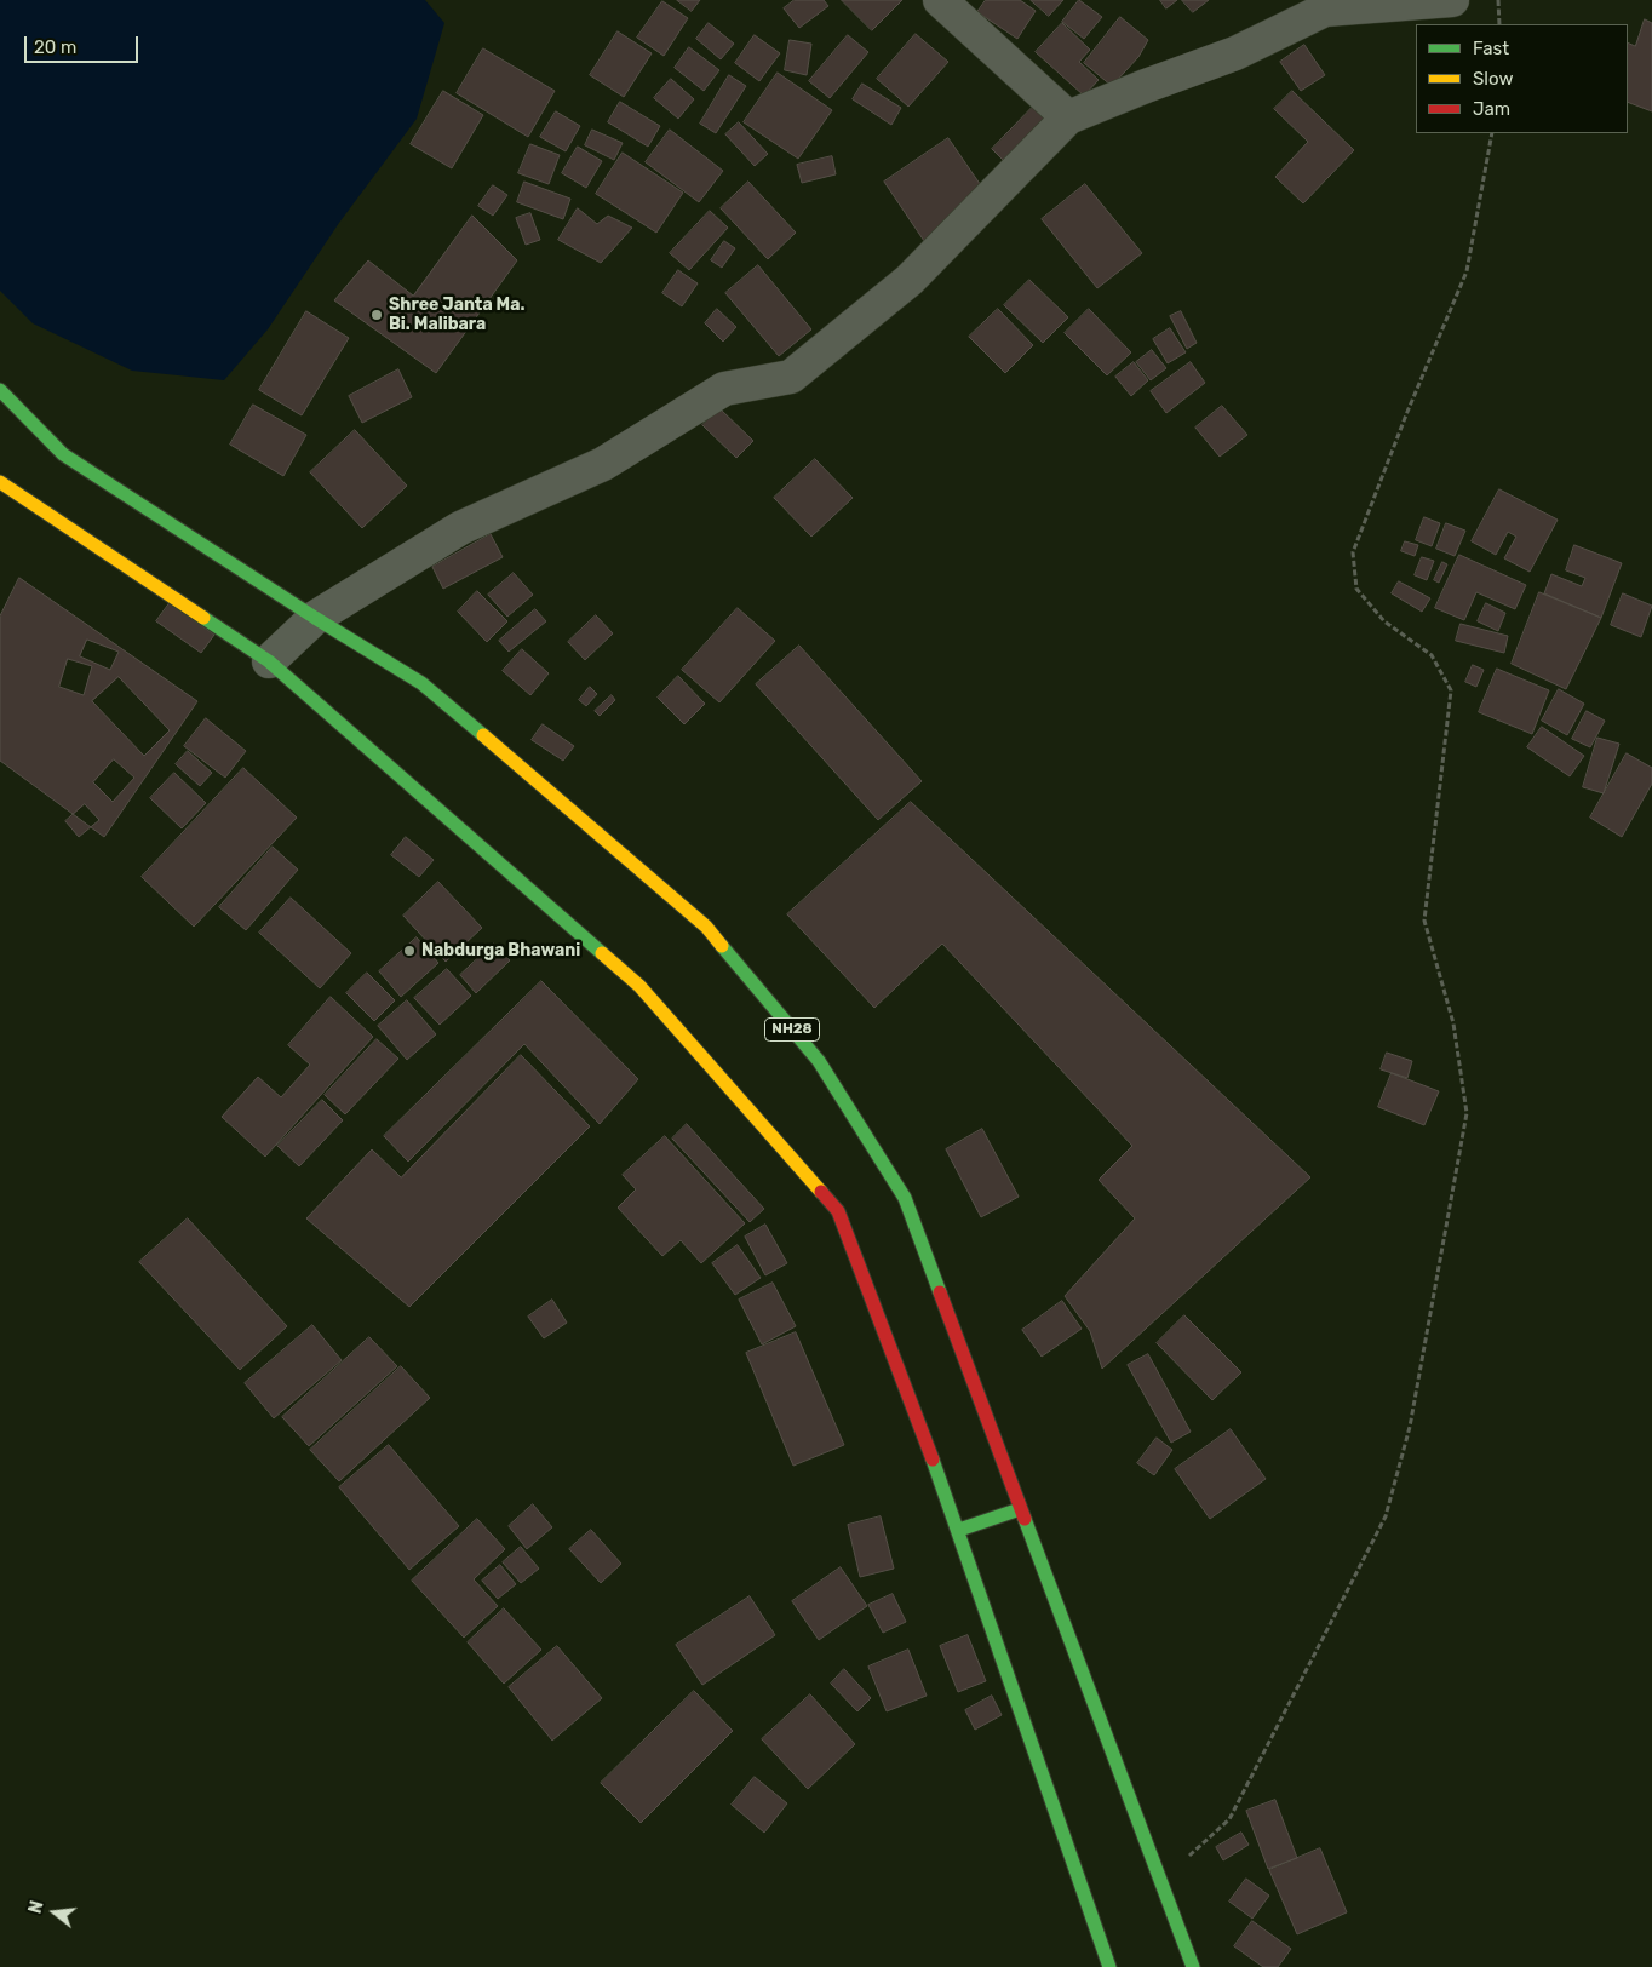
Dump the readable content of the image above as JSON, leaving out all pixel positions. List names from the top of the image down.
{
  "streets": {
    "highway": ["NH28"]
  },
  "places": ["Shree Janta Ma. Bi. Malibara", "Nabdurga Bhawani"],
  "legend": ["Fast", "Slow", "Jam"],
  "scale_bar": "20 m",
  "north": "left"
}
